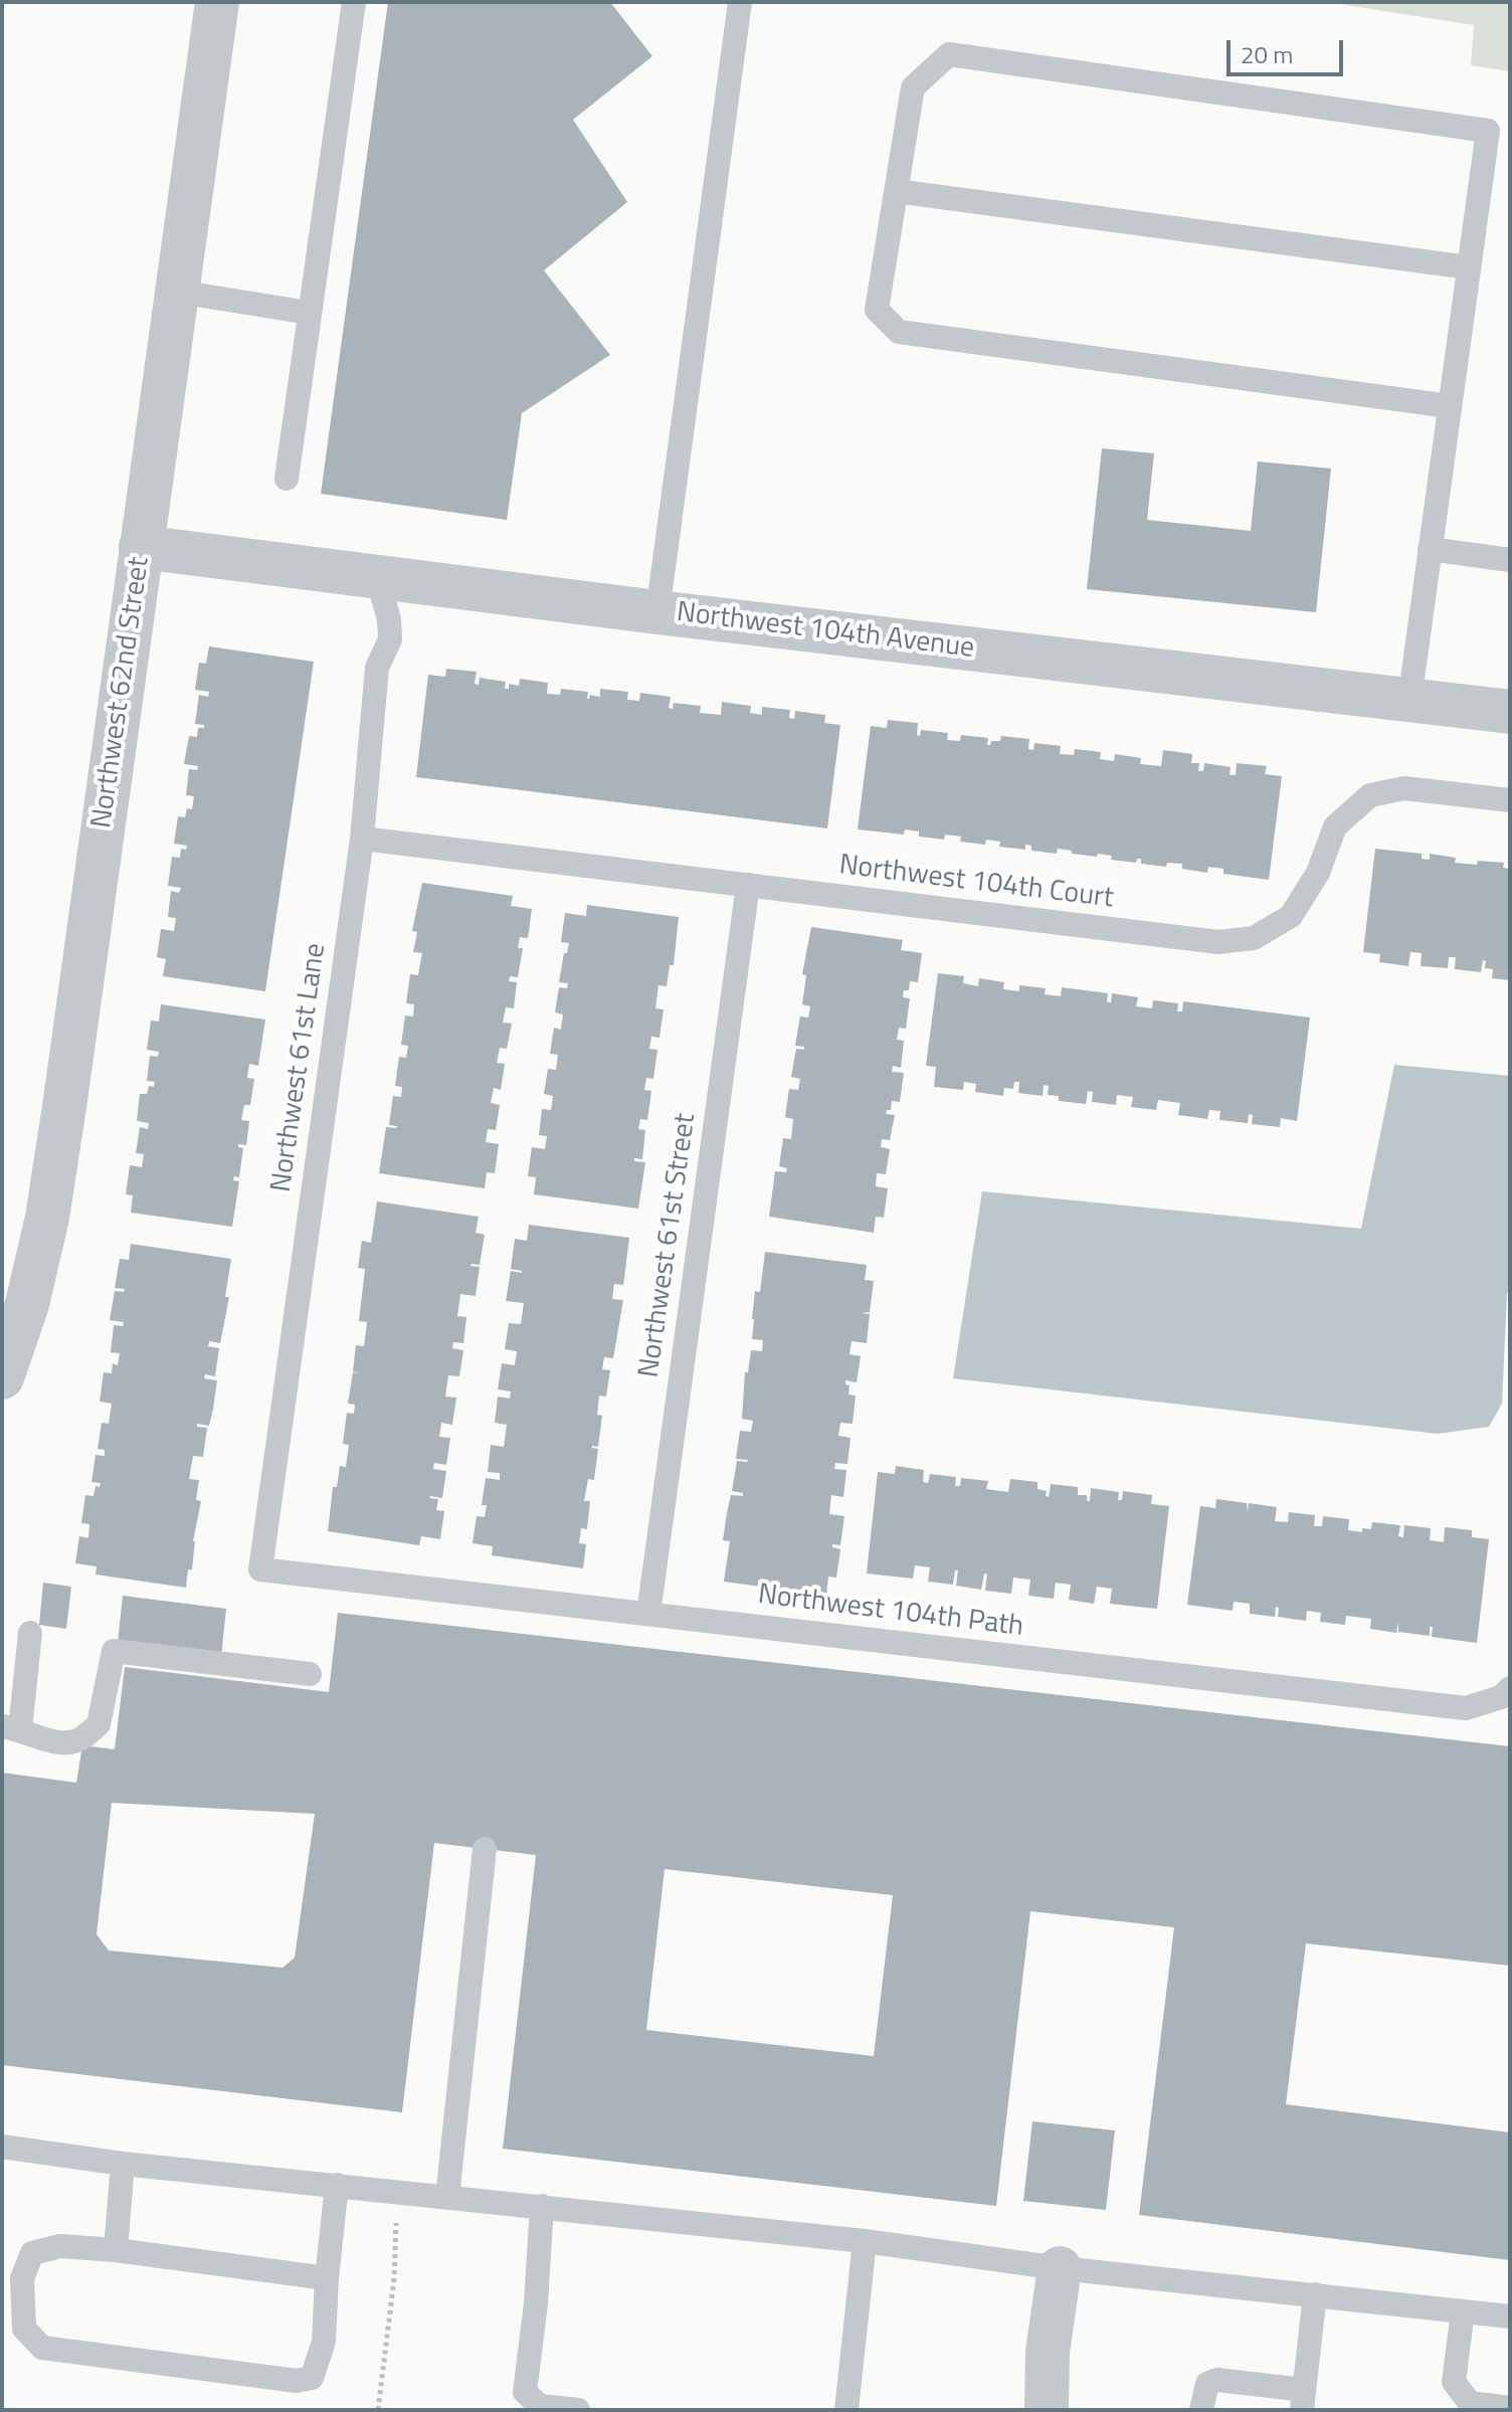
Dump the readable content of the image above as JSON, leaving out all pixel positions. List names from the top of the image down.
{
  "streets": {
    "street": ["Northwest 104th Avenue", "Northwest 62nd Street"],
    "lane": [
      "Northwest 104th Court",
      "Northwest 61st Lane",
      "Northwest 61st Street",
      "Northwest 104th Path"
    ]
  },
  "crossings": [
    ["Northwest 104th Avenue", "Northwest 62nd Street"],
    ["Northwest 104th Avenue", "Northwest 61st Lane"],
    ["Northwest 104th Court", "Northwest 61st Lane"],
    ["Northwest 104th Court", "Northwest 61st Street"],
    ["Northwest 61st Lane", "Northwest 104th Path"],
    ["Northwest 61st Street", "Northwest 104th Path"]
  ],
  "scale_bar": "20 m"
}
